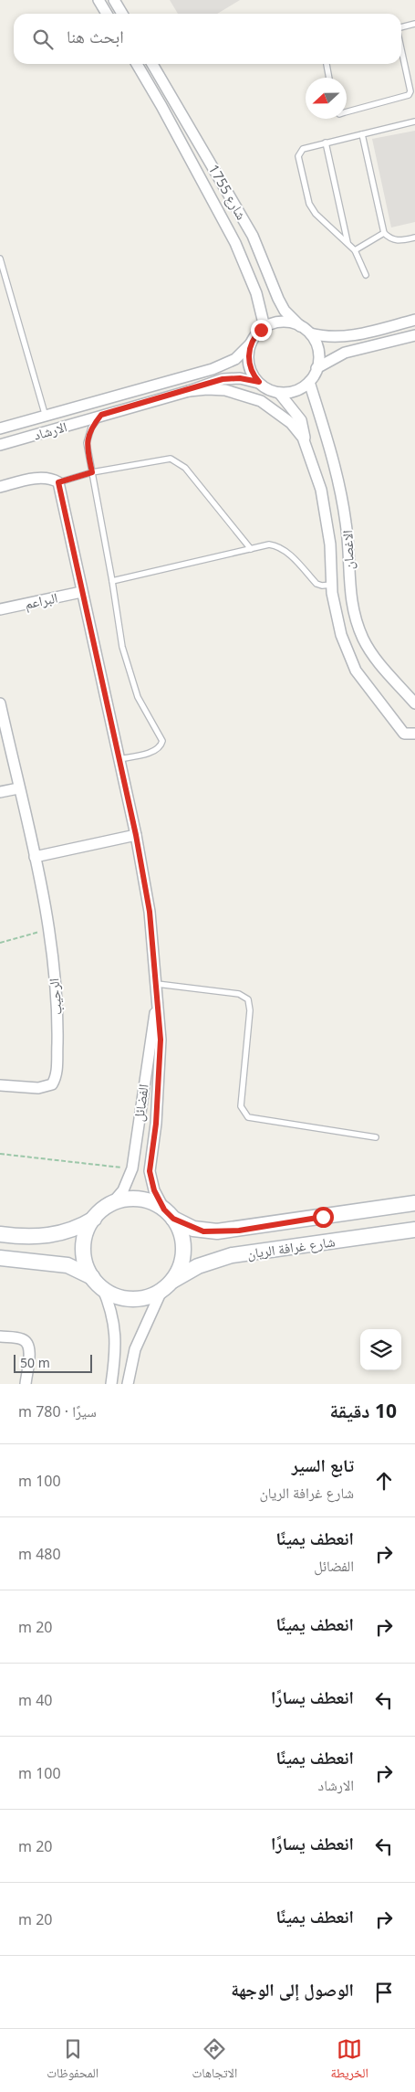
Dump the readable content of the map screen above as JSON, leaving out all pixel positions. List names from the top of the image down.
{
  "streets": {
    "main road": ["شارع غرافة الريان"],
    "street": [
      "شارع 1755",
      "الارشاد",
      "الاغصان",
      "البراعم",
      "الرحيب",
      "الفضائل"
    ]
  },
  "crossings": [
    ["شارع 1755", "الارشاد"],
    ["شارع 1755", "الاغصان"],
    ["الارشاد", "الاغصان"],
    ["البراعم", "الفضائل"],
    ["الفضائل", "شارع غرافة الريان"]
  ],
  "scale_bar": "50 m",
  "north": "left",
  "page": {
    "search": "ابحث هنا",
    "scale": "50 m",
    "heading": ["10 دقيقة", "سيرًا · 780 m"],
    "list": [
      ["تابع السير", "شارع غرافة الريان", "100 m"],
      ["انعطف يمينًا", "الفضائل", "480 m"],
      ["انعطف يمينًا", "20 m"],
      ["انعطف يسارًا", "40 m"],
      ["انعطف يمينًا", "الارشاد", "100 m"],
      ["انعطف يسارًا", "20 m"],
      ["انعطف يمينًا", "20 m"],
      "الوصول إلى الوجهة"
    ],
    "nav": ["الخريطة", "الاتجاهات", "المحفوظات"]
  }
}
